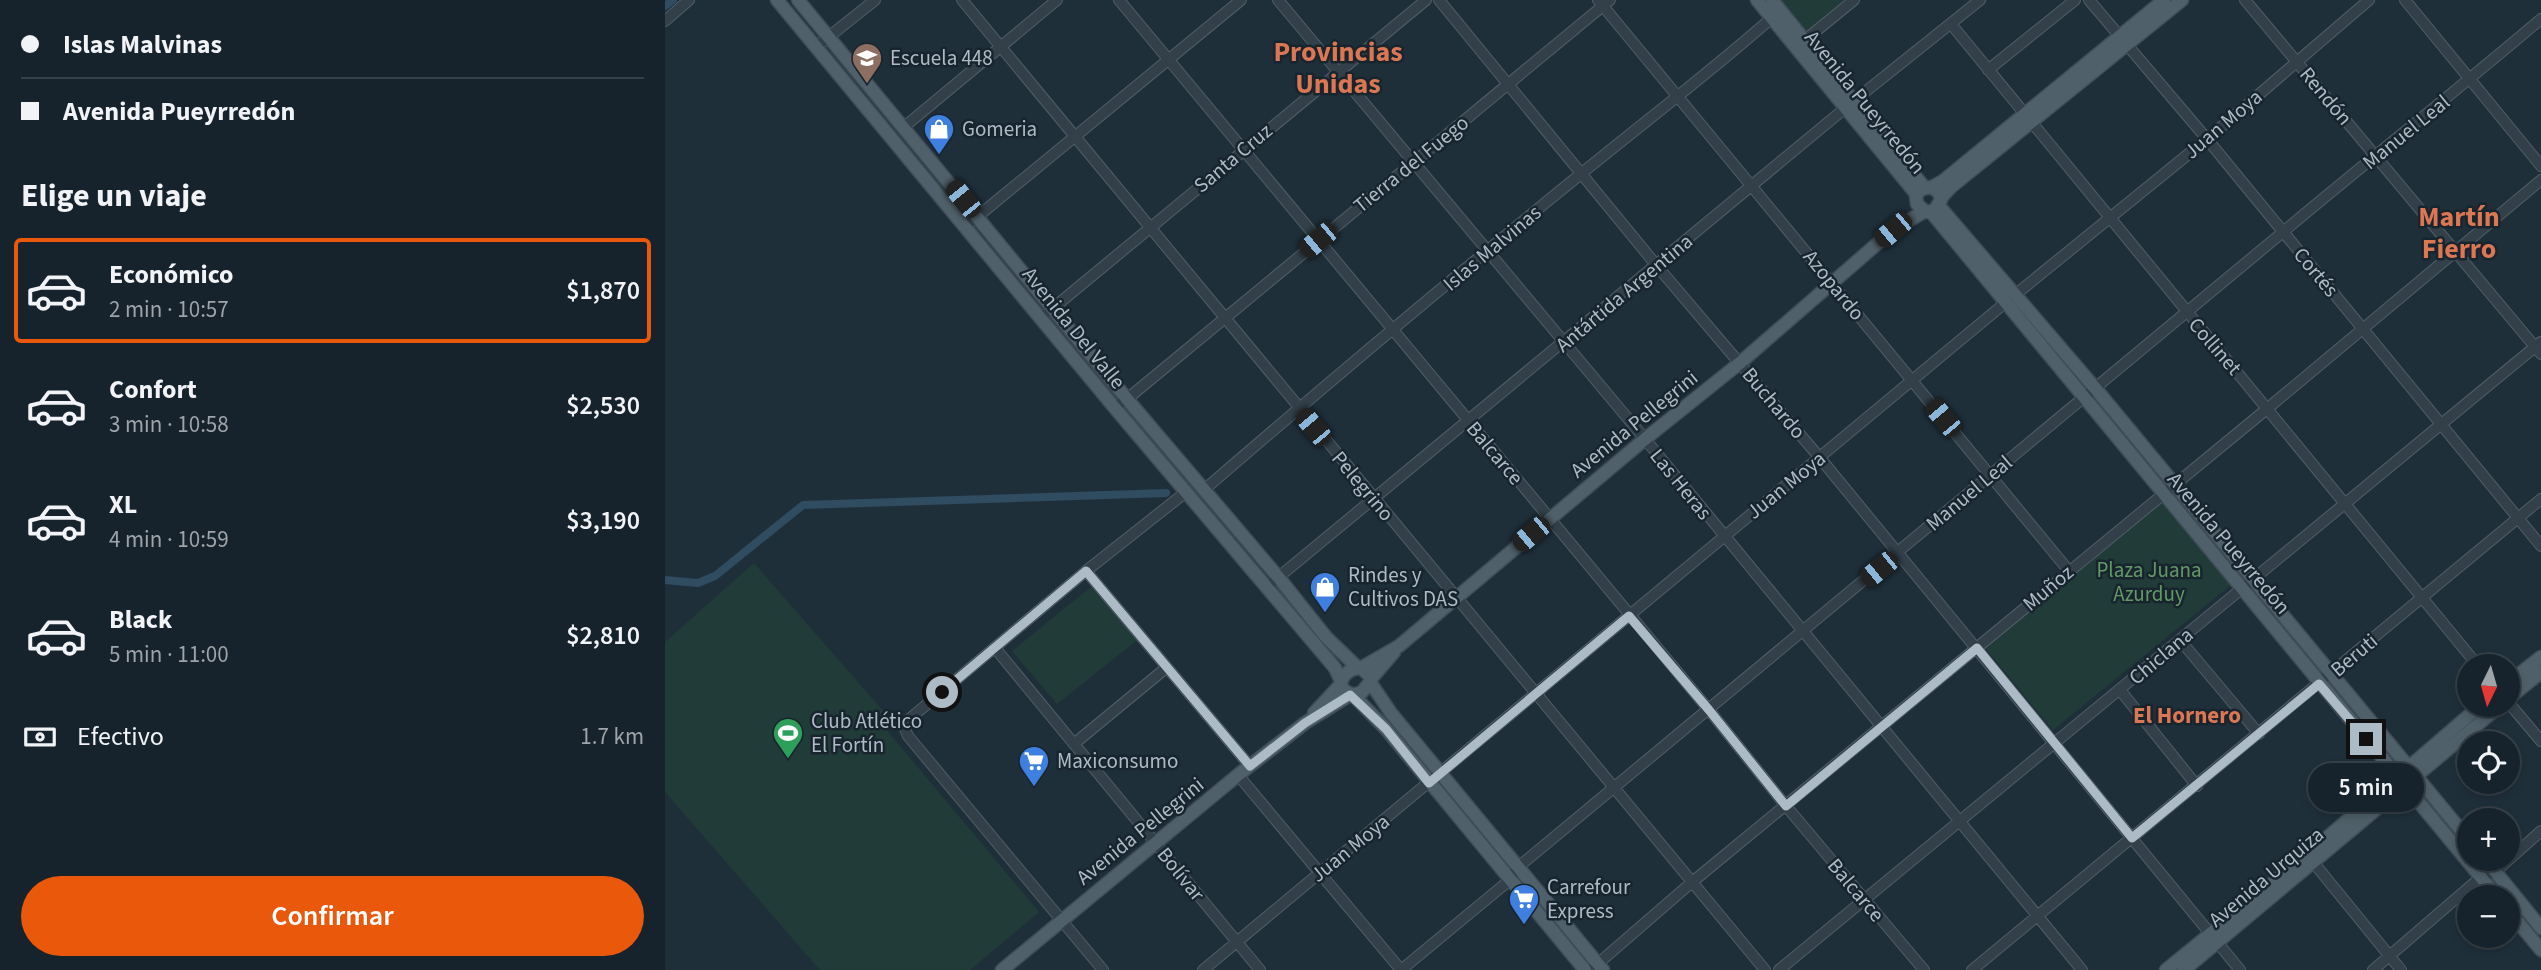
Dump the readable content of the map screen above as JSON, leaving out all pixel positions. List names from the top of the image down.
{
  "streets": {
    "main road": [
      "Avenida Pueyrredón",
      "Avenida Del Valle",
      "Avenida Pellegrini",
      "Avenida Urquiza"
    ],
    "street": [
      "Rendón",
      "Juan Moya",
      "Manuel Leal",
      "Santa Cruz",
      "Tierra del Fuego",
      "Islas Malvinas",
      "Cortés",
      "Azopardo",
      "Antártida Argentina",
      "Collinet",
      "Buchardo",
      "Balcarce",
      "Las Heras",
      "Pelegrino",
      "Muñoz",
      "Beruti",
      "Chiclana",
      "Bolívar"
    ]
  },
  "crossings": [
    ["Rendón", "Juan Moya"],
    ["Rendón", "Manuel Leal"],
    ["Rendón", "Muñoz"],
    ["Rendón", "Chiclana"],
    ["Avenida Pueyrredón", "Juan Moya"],
    ["Avenida Pueyrredón", "Manuel Leal"],
    ["Avenida Pueyrredón", "Islas Malvinas"],
    ["Avenida Pueyrredón", "Antártida Argentina"],
    ["Avenida Pueyrredón", "Avenida Pellegrini"],
    ["Avenida Pueyrredón", "Muñoz"],
    ["Avenida Pueyrredón", "Beruti"],
    ["Avenida Pueyrredón", "Chiclana"],
    ["Avenida Pueyrredón", "Avenida Urquiza"],
    ["Juan Moya", "Cortés"],
    ["Juan Moya", "Azopardo"],
    ["Juan Moya", "Collinet"],
    ["Juan Moya", "Buchardo"],
    ["Juan Moya", "Balcarce"],
    ["Juan Moya", "Las Heras"],
    ["Juan Moya", "Pelegrino"],
    ["Juan Moya", "Bolívar"],
    ["Manuel Leal", "Cortés"],
    ["Manuel Leal", "Azopardo"],
    ["Manuel Leal", "Collinet"],
    ["Manuel Leal", "Buchardo"],
    ["Manuel Leal", "Balcarce"],
    ["Manuel Leal", "Las Heras"],
    ["Manuel Leal", "Pelegrino"],
    ["Santa Cruz", "Avenida Del Valle"],
    ["Santa Cruz", "Balcarce"],
    ["Santa Cruz", "Las Heras"],
    ["Santa Cruz", "Pelegrino"],
    ["Tierra del Fuego", "Azopardo"],
    ["Tierra del Fuego", "Avenida Del Valle"],
    ["Tierra del Fuego", "Buchardo"],
    ["Tierra del Fuego", "Balcarce"],
    ["Tierra del Fuego", "Las Heras"],
    ["Tierra del Fuego", "Pelegrino"],
    ["Islas Malvinas", "Azopardo"],
    ["Islas Malvinas", "Avenida Del Valle"],
    ["Islas Malvinas", "Buchardo"],
    ["Islas Malvinas", "Balcarce"],
    ["Islas Malvinas", "Las Heras"],
    ["Islas Malvinas", "Pelegrino"],
    ["Cortés", "Avenida Pellegrini"],
    ["Cortés", "Muñoz"],
    ["Cortés", "Beruti"],
    ["Cortés", "Chiclana"],
    ["Azopardo", "Antártida Argentina"],
    ["Azopardo", "Avenida Pellegrini"],
    ["Azopardo", "Muñoz"],
    ["Antártida Argentina", "Avenida Del Valle"],
    ["Antártida Argentina", "Collinet"],
    ["Antártida Argentina", "Buchardo"],
    ["Antártida Argentina", "Balcarce"],
    ["Antártida Argentina", "Las Heras"],
    ["Antártida Argentina", "Pelegrino"],
    ["Avenida Del Valle", "Avenida Pellegrini"],
    ["Collinet", "Avenida Pellegrini"],
    ["Collinet", "Muñoz"],
    ["Collinet", "Beruti"],
    ["Collinet", "Chiclana"],
    ["Buchardo", "Avenida Pellegrini"],
    ["Buchardo", "Muñoz"],
    ["Buchardo", "Beruti"],
    ["Buchardo", "Chiclana"],
    ["Buchardo", "Avenida Urquiza"],
    ["Avenida Pellegrini", "Balcarce"],
    ["Avenida Pellegrini", "Las Heras"],
    ["Avenida Pellegrini", "Pelegrino"],
    ["Avenida Pellegrini", "Bolívar"],
    ["Balcarce", "Muñoz"],
    ["Balcarce", "Chiclana"],
    ["Las Heras", "Muñoz"],
    ["Las Heras", "Beruti"],
    ["Las Heras", "Chiclana"],
    ["Pelegrino", "Muñoz"]
  ],
  "districts": ["Provincias Unidas", "Martín Fierro", "El Hornero"],
  "parks": ["Plaza Juana Azurduy"],
  "places": {
    "school or university": ["Escuela 448"],
    "shop": ["Gomeria", "Rindes y Cultivos DAS"],
    "sports": ["Club Atlético El Fortín"],
    "supermarket": ["Maxiconsumo", "Carrefour Express"]
  },
  "north": "bottom",
  "page": {
    "banner": ["Islas Malvinas", "Avenida Pueyrredón"],
    "heading": "Elige un viaje",
    "list": [
      {
        "name": "Económico",
        "note": "2 min · 10:57",
        "value": "$1,870"
      },
      {
        "name": "Confort",
        "note": "3 min · 10:58",
        "value": "$2,530"
      },
      {
        "name": "XL",
        "note": "4 min · 10:59",
        "value": "$3,190"
      },
      {
        "name": "Black",
        "note": "5 min · 11:00",
        "value": "$2,810"
      }
    ],
    "map_buttons": ["+", "−"],
    "pay": ["Efectivo", "1.7 km"],
    "bubble": "5 min",
    "buttons": "Confirmar"
  }
}
